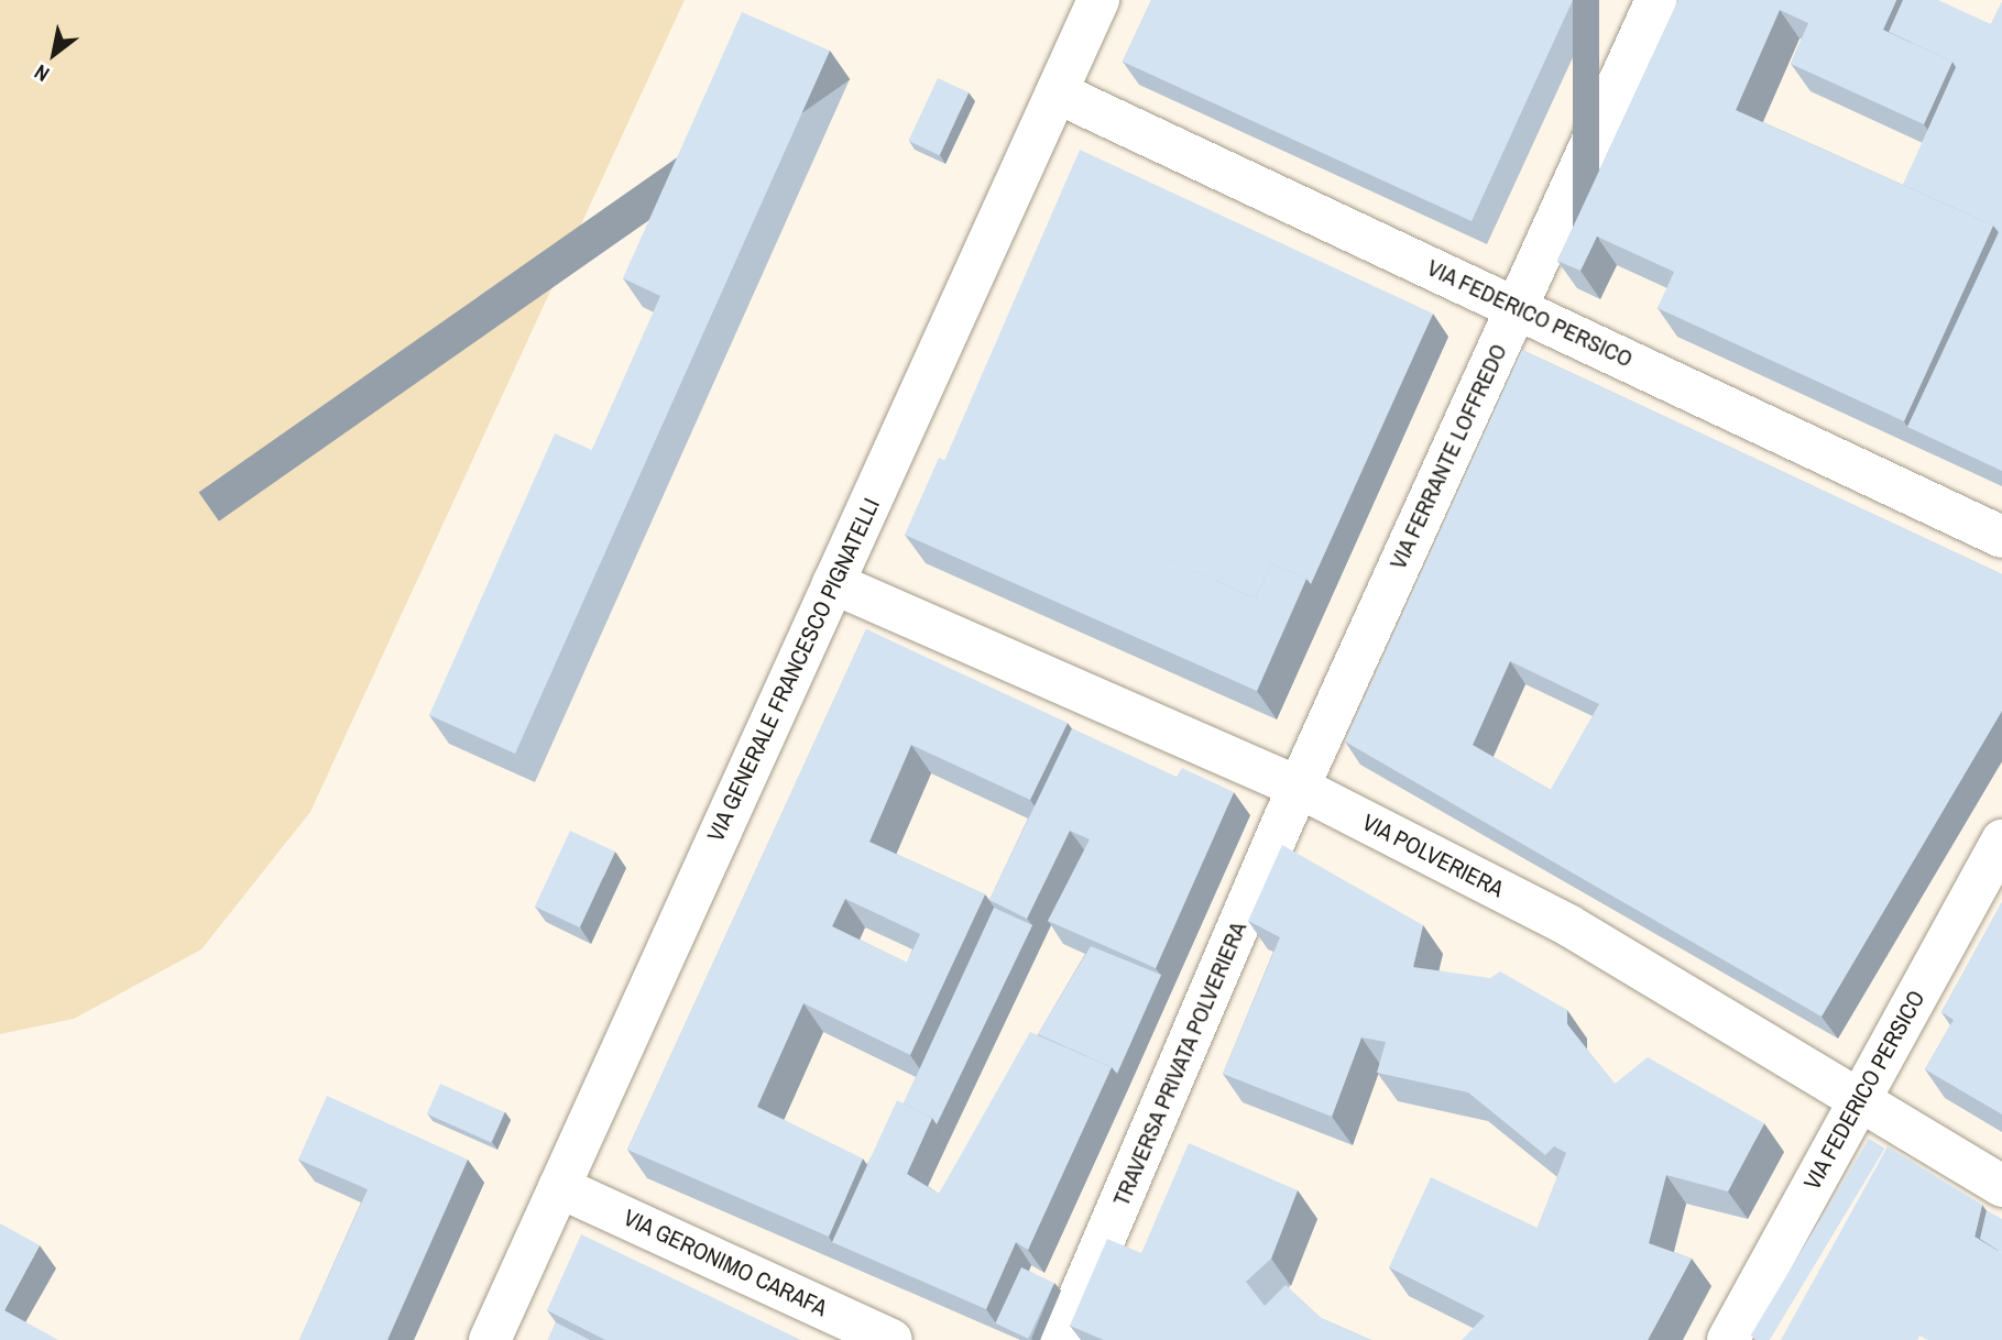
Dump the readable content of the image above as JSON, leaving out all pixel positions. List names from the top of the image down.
{
  "streets": {
    "street": [
      "VIA FEDERICO PERSICO",
      "VIA FERRANTE LOFFREDO",
      "VIA GENERALE FRANCESCO PIGNATELLI",
      "VIA POLVERIERA",
      "TRAVERSA PRIVATA POLVERIERA",
      "VIA GERONIMO CARAFA"
    ]
  },
  "crossings": [
    ["VIA FEDERICO PERSICO", "VIA FERRANTE LOFFREDO"],
    ["VIA FEDERICO PERSICO", "VIA GENERALE FRANCESCO PIGNATELLI"],
    ["VIA FEDERICO PERSICO", "VIA POLVERIERA"],
    ["VIA FERRANTE LOFFREDO", "VIA POLVERIERA"],
    ["VIA FERRANTE LOFFREDO", "TRAVERSA PRIVATA POLVERIERA"],
    ["VIA GENERALE FRANCESCO PIGNATELLI", "VIA POLVERIERA"],
    ["VIA GENERALE FRANCESCO PIGNATELLI", "VIA GERONIMO CARAFA"],
    ["VIA POLVERIERA", "TRAVERSA PRIVATA POLVERIERA"]
  ],
  "north": "bottom left"
}
